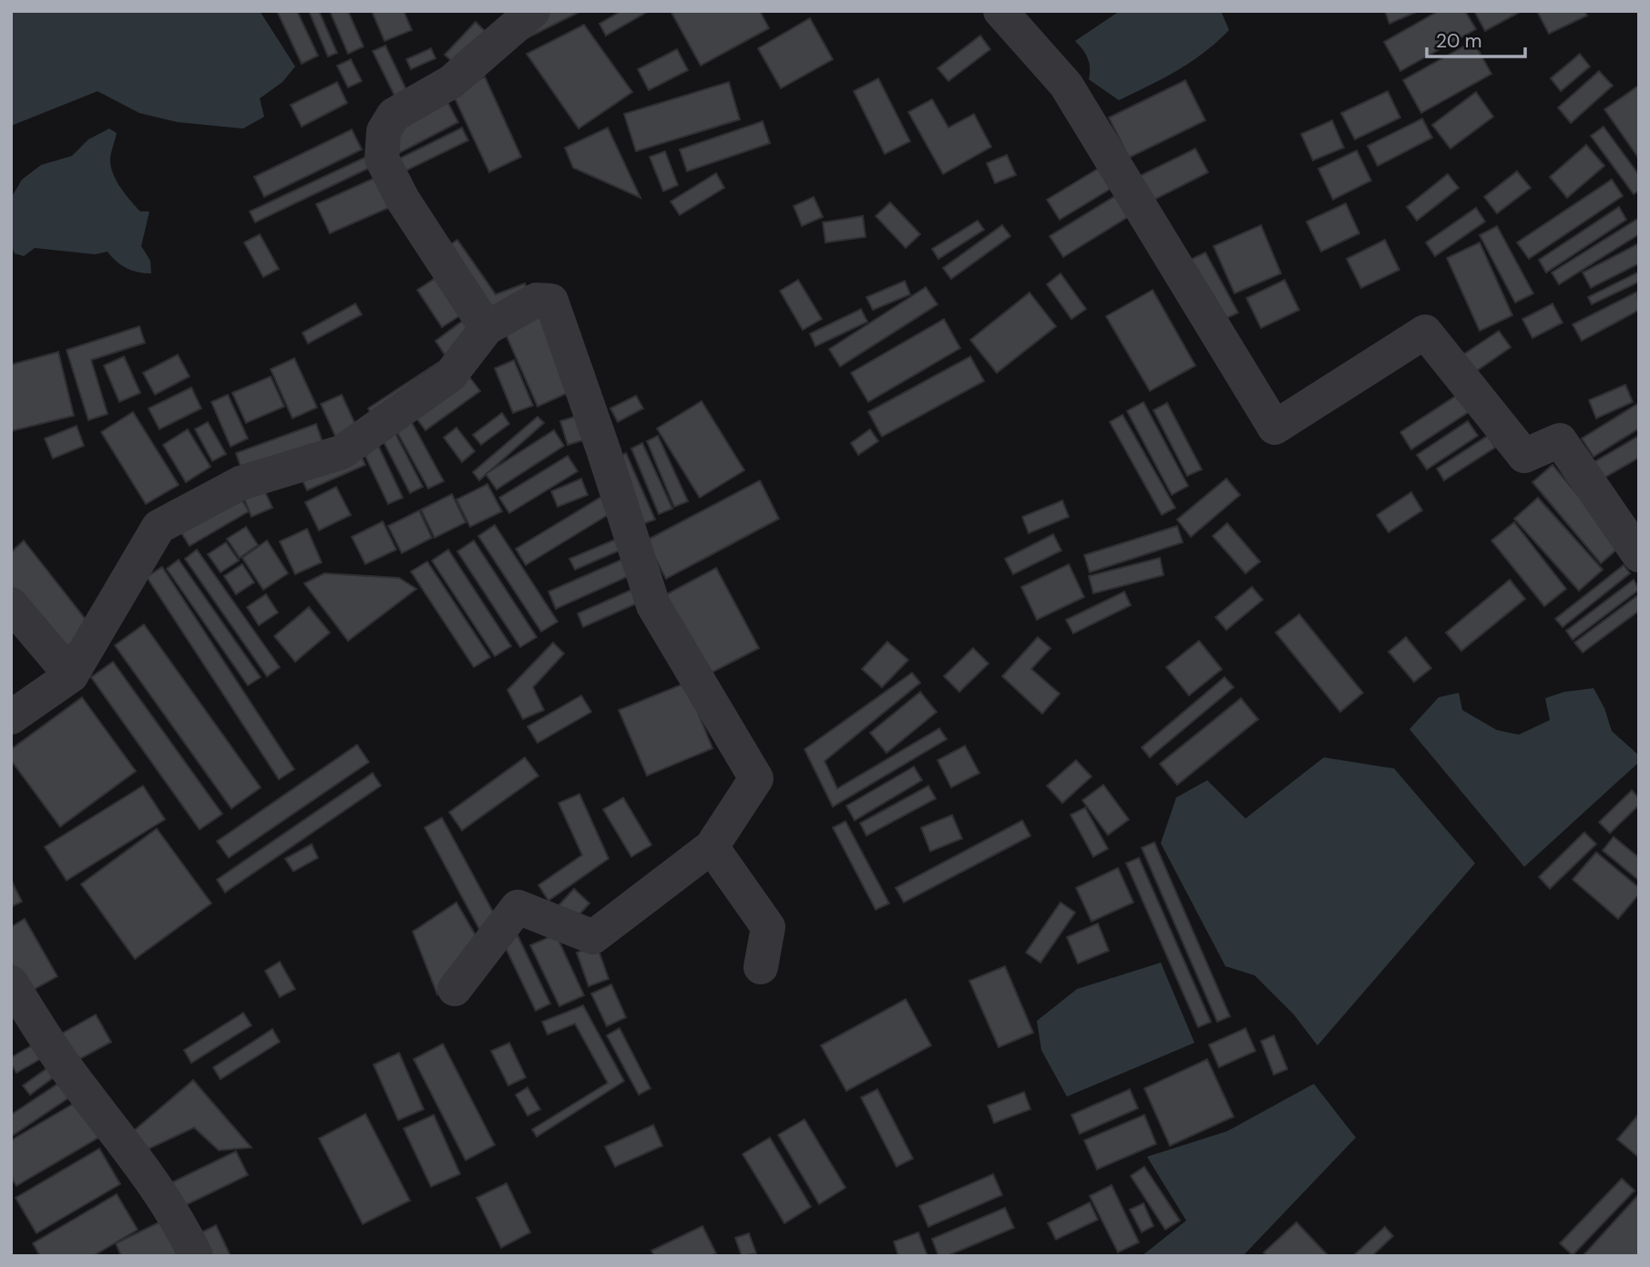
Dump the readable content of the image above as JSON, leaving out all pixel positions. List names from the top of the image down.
{
  "scale_bar": "20 m"
}
